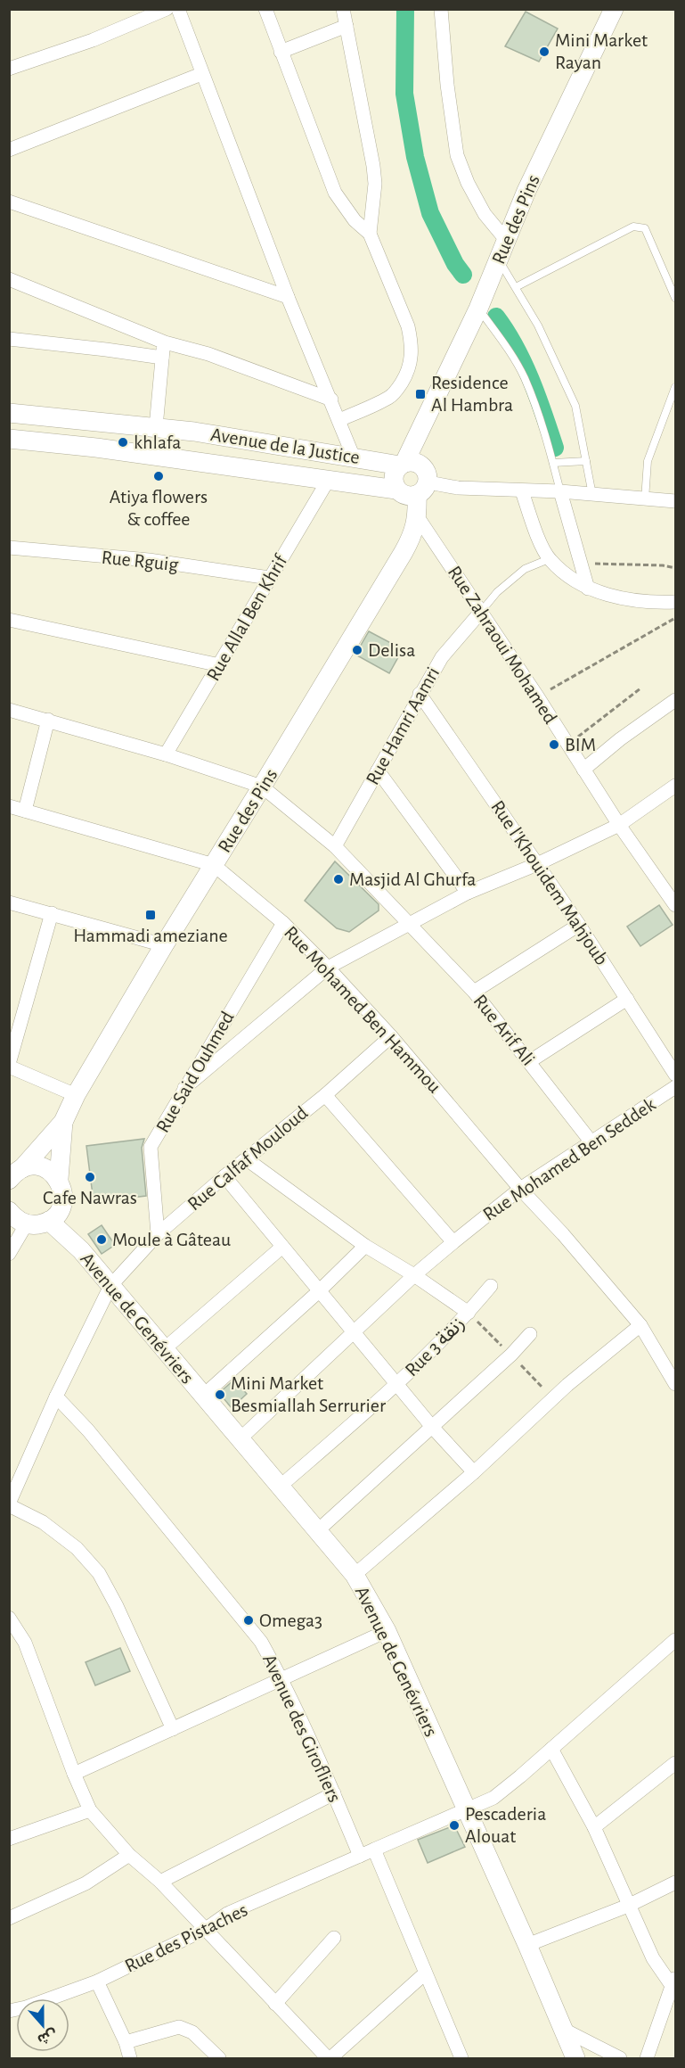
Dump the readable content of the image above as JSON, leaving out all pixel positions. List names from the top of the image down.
{
  "streets": {
    "street": [
      "Rue des Pins",
      "Avenue de la Justice",
      "Rue Rguig",
      "Rue Allal Ben Khrif",
      "Rue Zahraoui Mohamed",
      "Rue Hamri Aamri",
      "Rue l'Khouidem Mahjoub",
      "Rue Mohamed Ben Hammou",
      "Rue Arif Ali",
      "Rue Said Ouhmed",
      "Rue Calfaf Mouloud",
      "Rue Mohamed Ben Seddek",
      "Avenue de Genévriers",
      "Rue 3 زنقة",
      "Avenue des Girofliers",
      "Rue des Pistaches"
    ]
  },
  "crossings": [
    ["Rue des Pins", "Avenue de la Justice"],
    ["Rue des Pins", "Rue Zahraoui Mohamed"],
    ["Rue des Pins", "Rue Mohamed Ben Hammou"],
    ["Rue des Pins", "Rue Arif Ali"],
    ["Rue des Pins", "Avenue de Genévriers"],
    ["Avenue de la Justice", "Rue Allal Ben Khrif"],
    ["Rue Rguig", "Rue Allal Ben Khrif"],
    ["Rue Zahraoui Mohamed", "Rue Hamri Aamri"],
    ["Rue Hamri Aamri", "Rue l'Khouidem Mahjoub"],
    ["Rue Hamri Aamri", "Rue Arif Ali"],
    ["Rue Mohamed Ben Hammou", "Rue Said Ouhmed"],
    ["Rue Mohamed Ben Hammou", "Rue Calfaf Mouloud"],
    ["Rue Mohamed Ben Hammou", "Rue Mohamed Ben Seddek"],
    ["Rue Arif Ali", "Rue Mohamed Ben Seddek"],
    ["Rue Said Ouhmed", "Rue Calfaf Mouloud"],
    ["Rue Calfaf Mouloud", "Avenue de Genévriers"],
    ["Rue Calfaf Mouloud", "Avenue des Girofliers"],
    ["Rue Mohamed Ben Seddek", "Avenue de Genévriers"],
    ["Avenue de Genévriers", "Rue 3 زنقة"],
    ["Avenue des Girofliers", "Rue des Pistaches"]
  ],
  "places": {
    "other": [
      "Mini Market Rayan",
      "khlafa",
      "Atiya flowers & coffee",
      "Delisa",
      "BIM",
      "Masjid Al Ghurfa",
      "Cafe Nawras",
      "Moule à Gâteau",
      "Mini Market Besmiallah Serrurier",
      "Omega3",
      "Pescaderia Alouat"
    ],
    "transit": ["Residence Al Hambra", "Hammadi ameziane"]
  },
  "north": "bottom"
}
